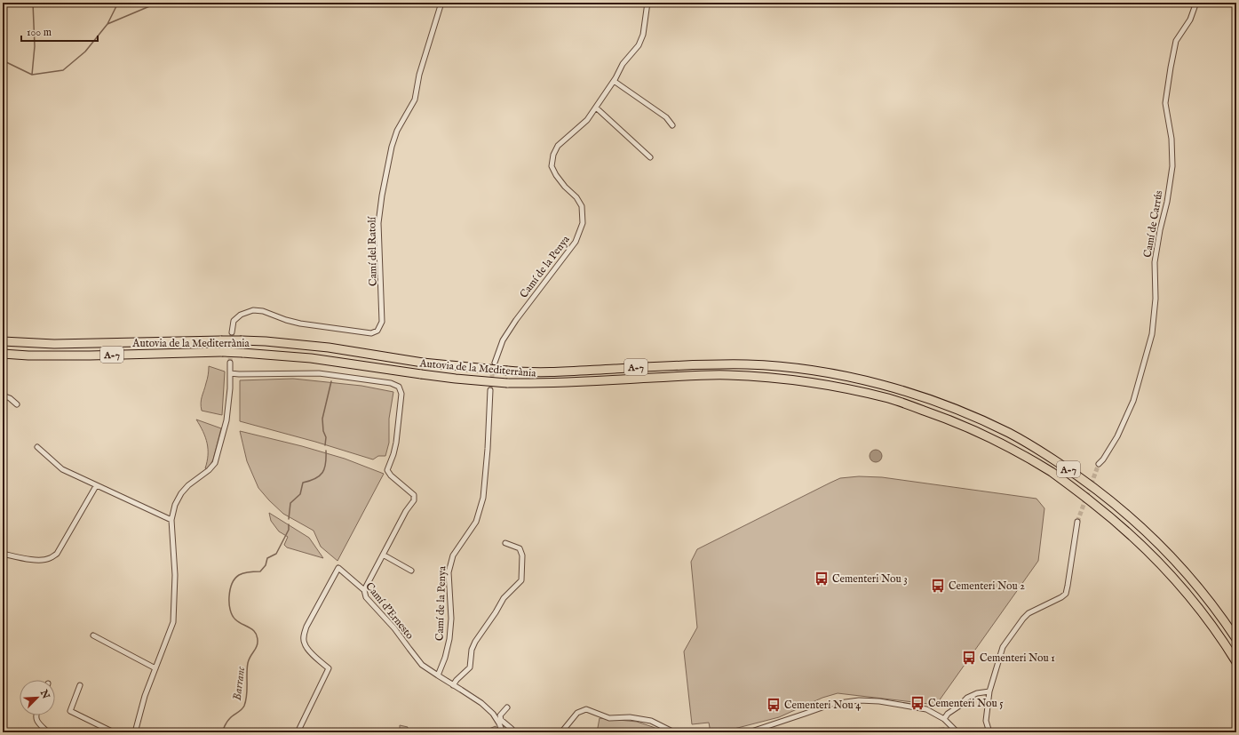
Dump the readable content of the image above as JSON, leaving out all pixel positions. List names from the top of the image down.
{
  "streets": {
    "highway": ["Autovia de la Mediterrània", "A-7"],
    "street": [
      "Camí de Carrús",
      "Camí del Ratolí",
      "Camí de la Penya",
      "Camí d'Ernesto"
    ]
  },
  "crossings": [
    ["Camí de la Penya", "Camí d'Ernesto"]
  ],
  "water": ["Barranc"],
  "places": {
    "bus stop": [
      "Cementeri Nou 3",
      "Cementeri Nou 2",
      "Cementeri Nou 1",
      "Cementeri Nou 5",
      "Cementeri Nou 4"
    ]
  },
  "scale_bar": "100 m",
  "north": "top right"
}
